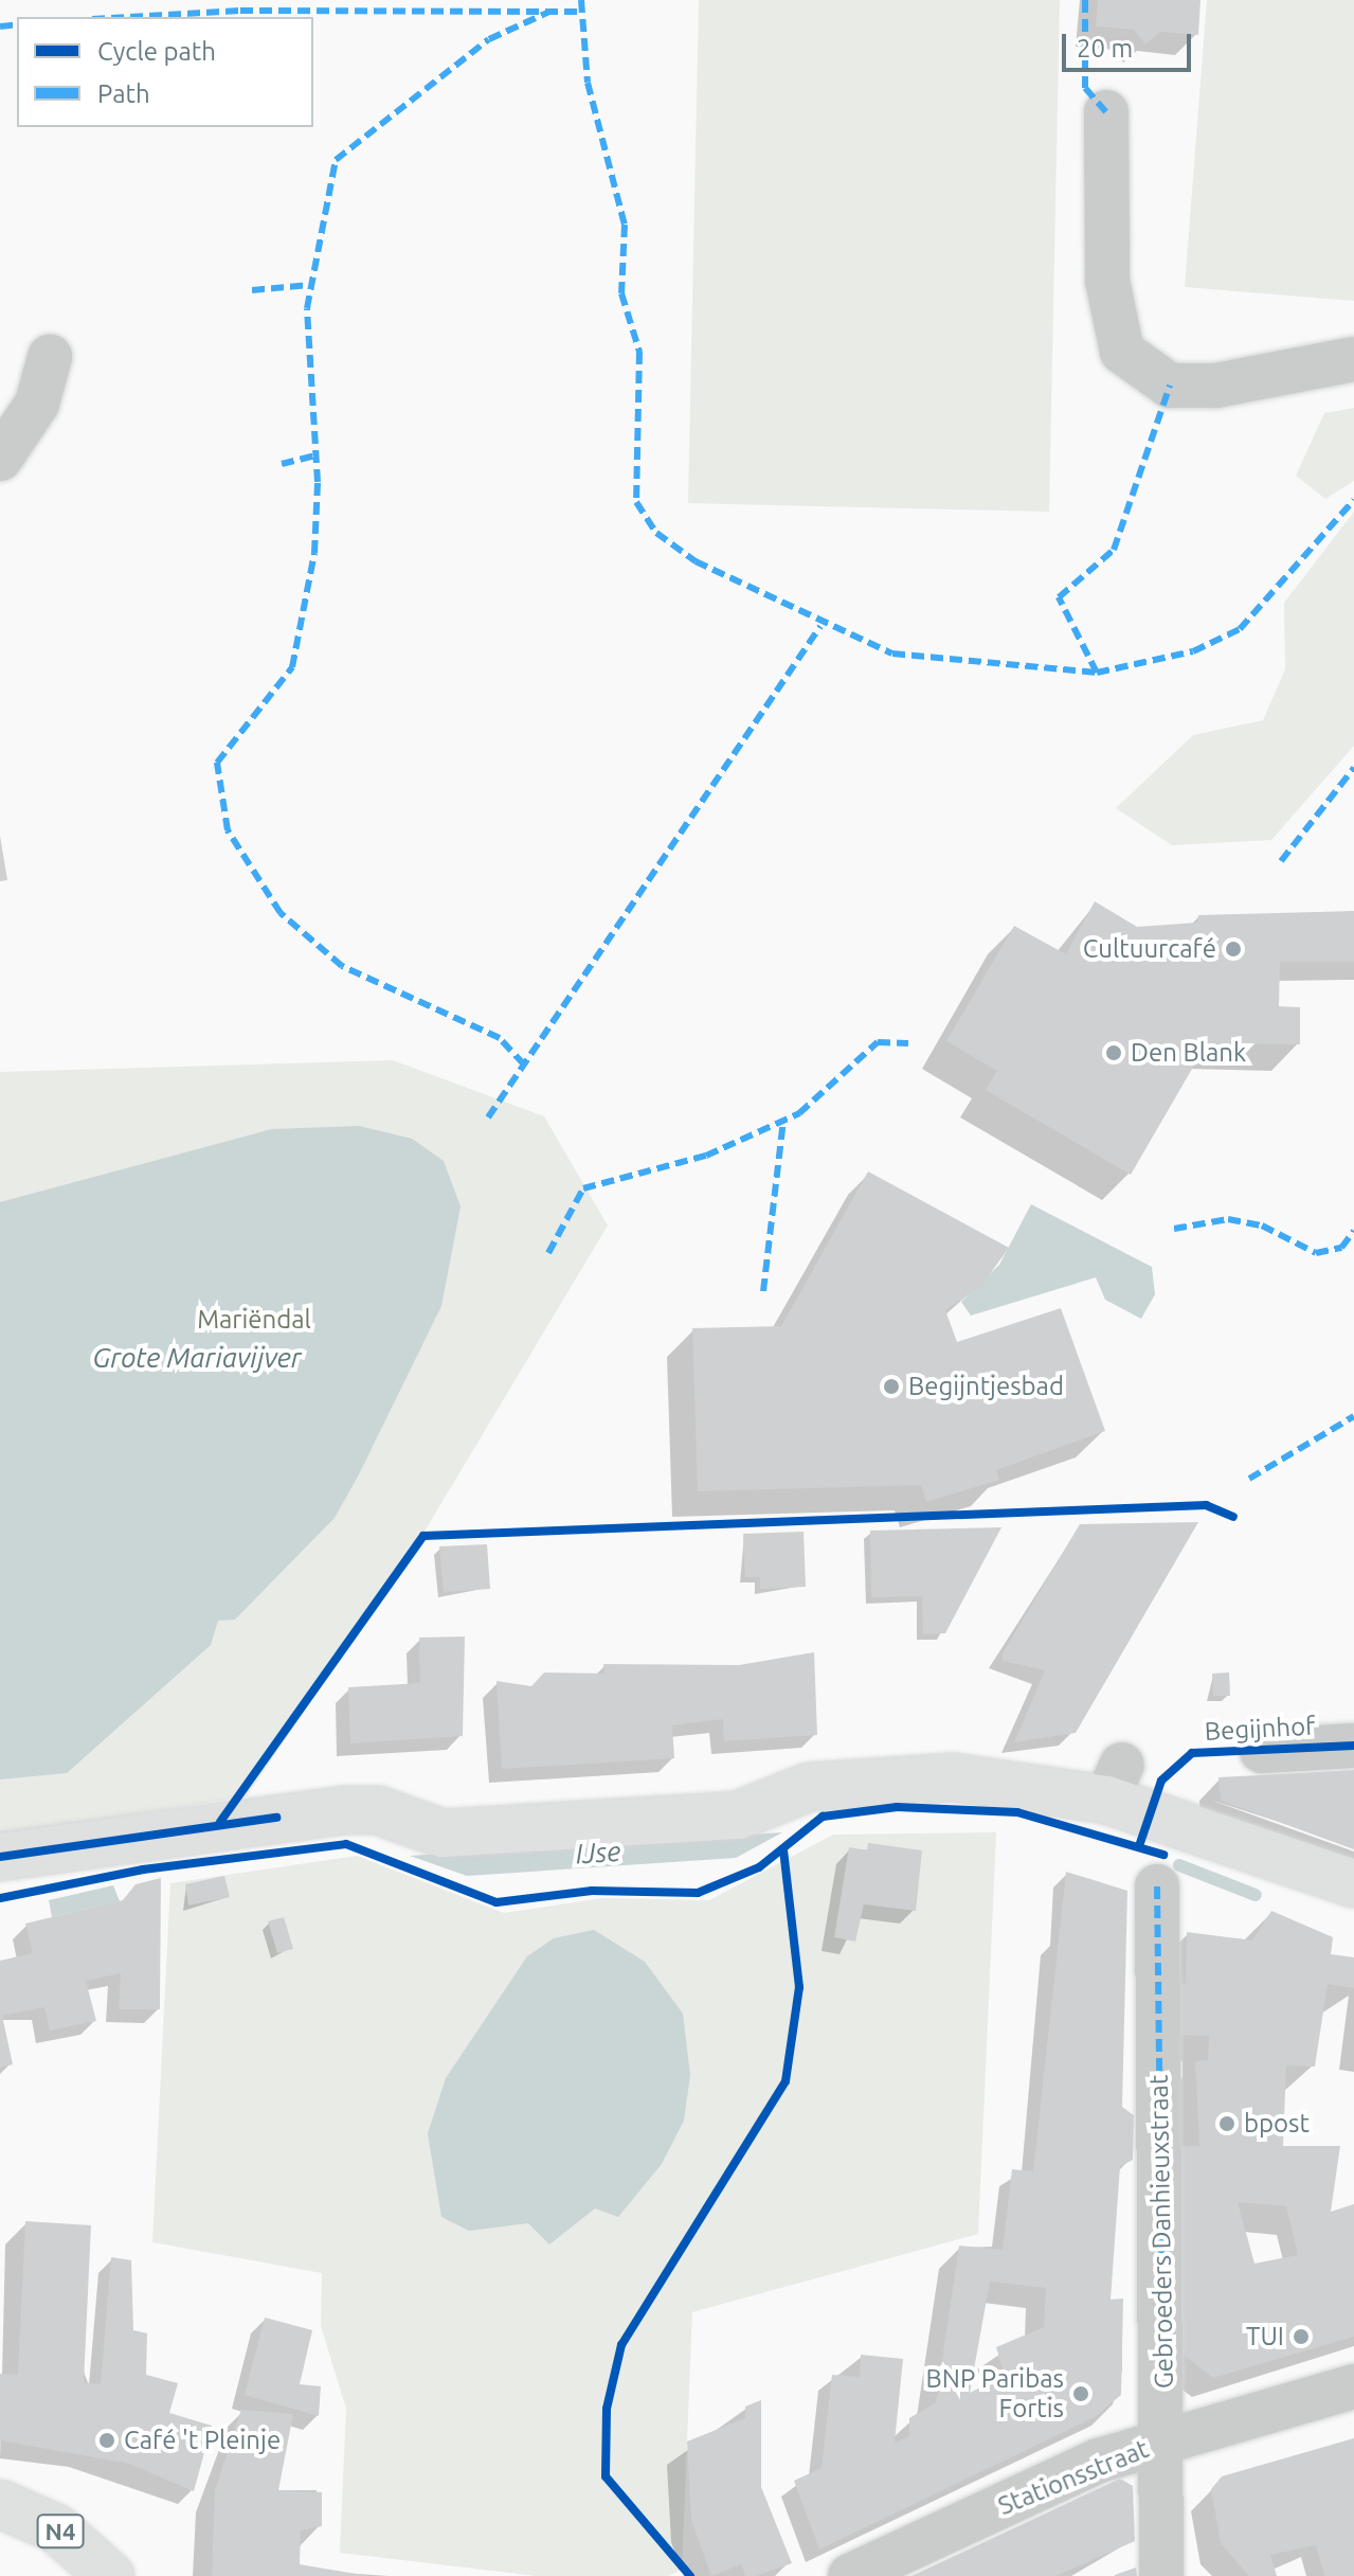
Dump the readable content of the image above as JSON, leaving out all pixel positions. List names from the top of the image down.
{
  "streets": {
    "main road": ["N4"],
    "street": ["Begijnhof", "Gebroeders Danhieuxstraat", "Stationsstraat"]
  },
  "crossings": [
    ["Gebroeders Danhieuxstraat", "Stationsstraat"]
  ],
  "water": ["Grote Mariavijver", "IJse"],
  "parks": ["Mariëndal"],
  "places": [
    "Cultuurcafé",
    "Den Blank",
    "Begijntjesbad",
    "bpost",
    "TUI",
    "BNP Paribas Fortis",
    "Café 't Pleinje"
  ],
  "legend": ["Cycle path", "Path"],
  "scale_bar": "20 m"
}
